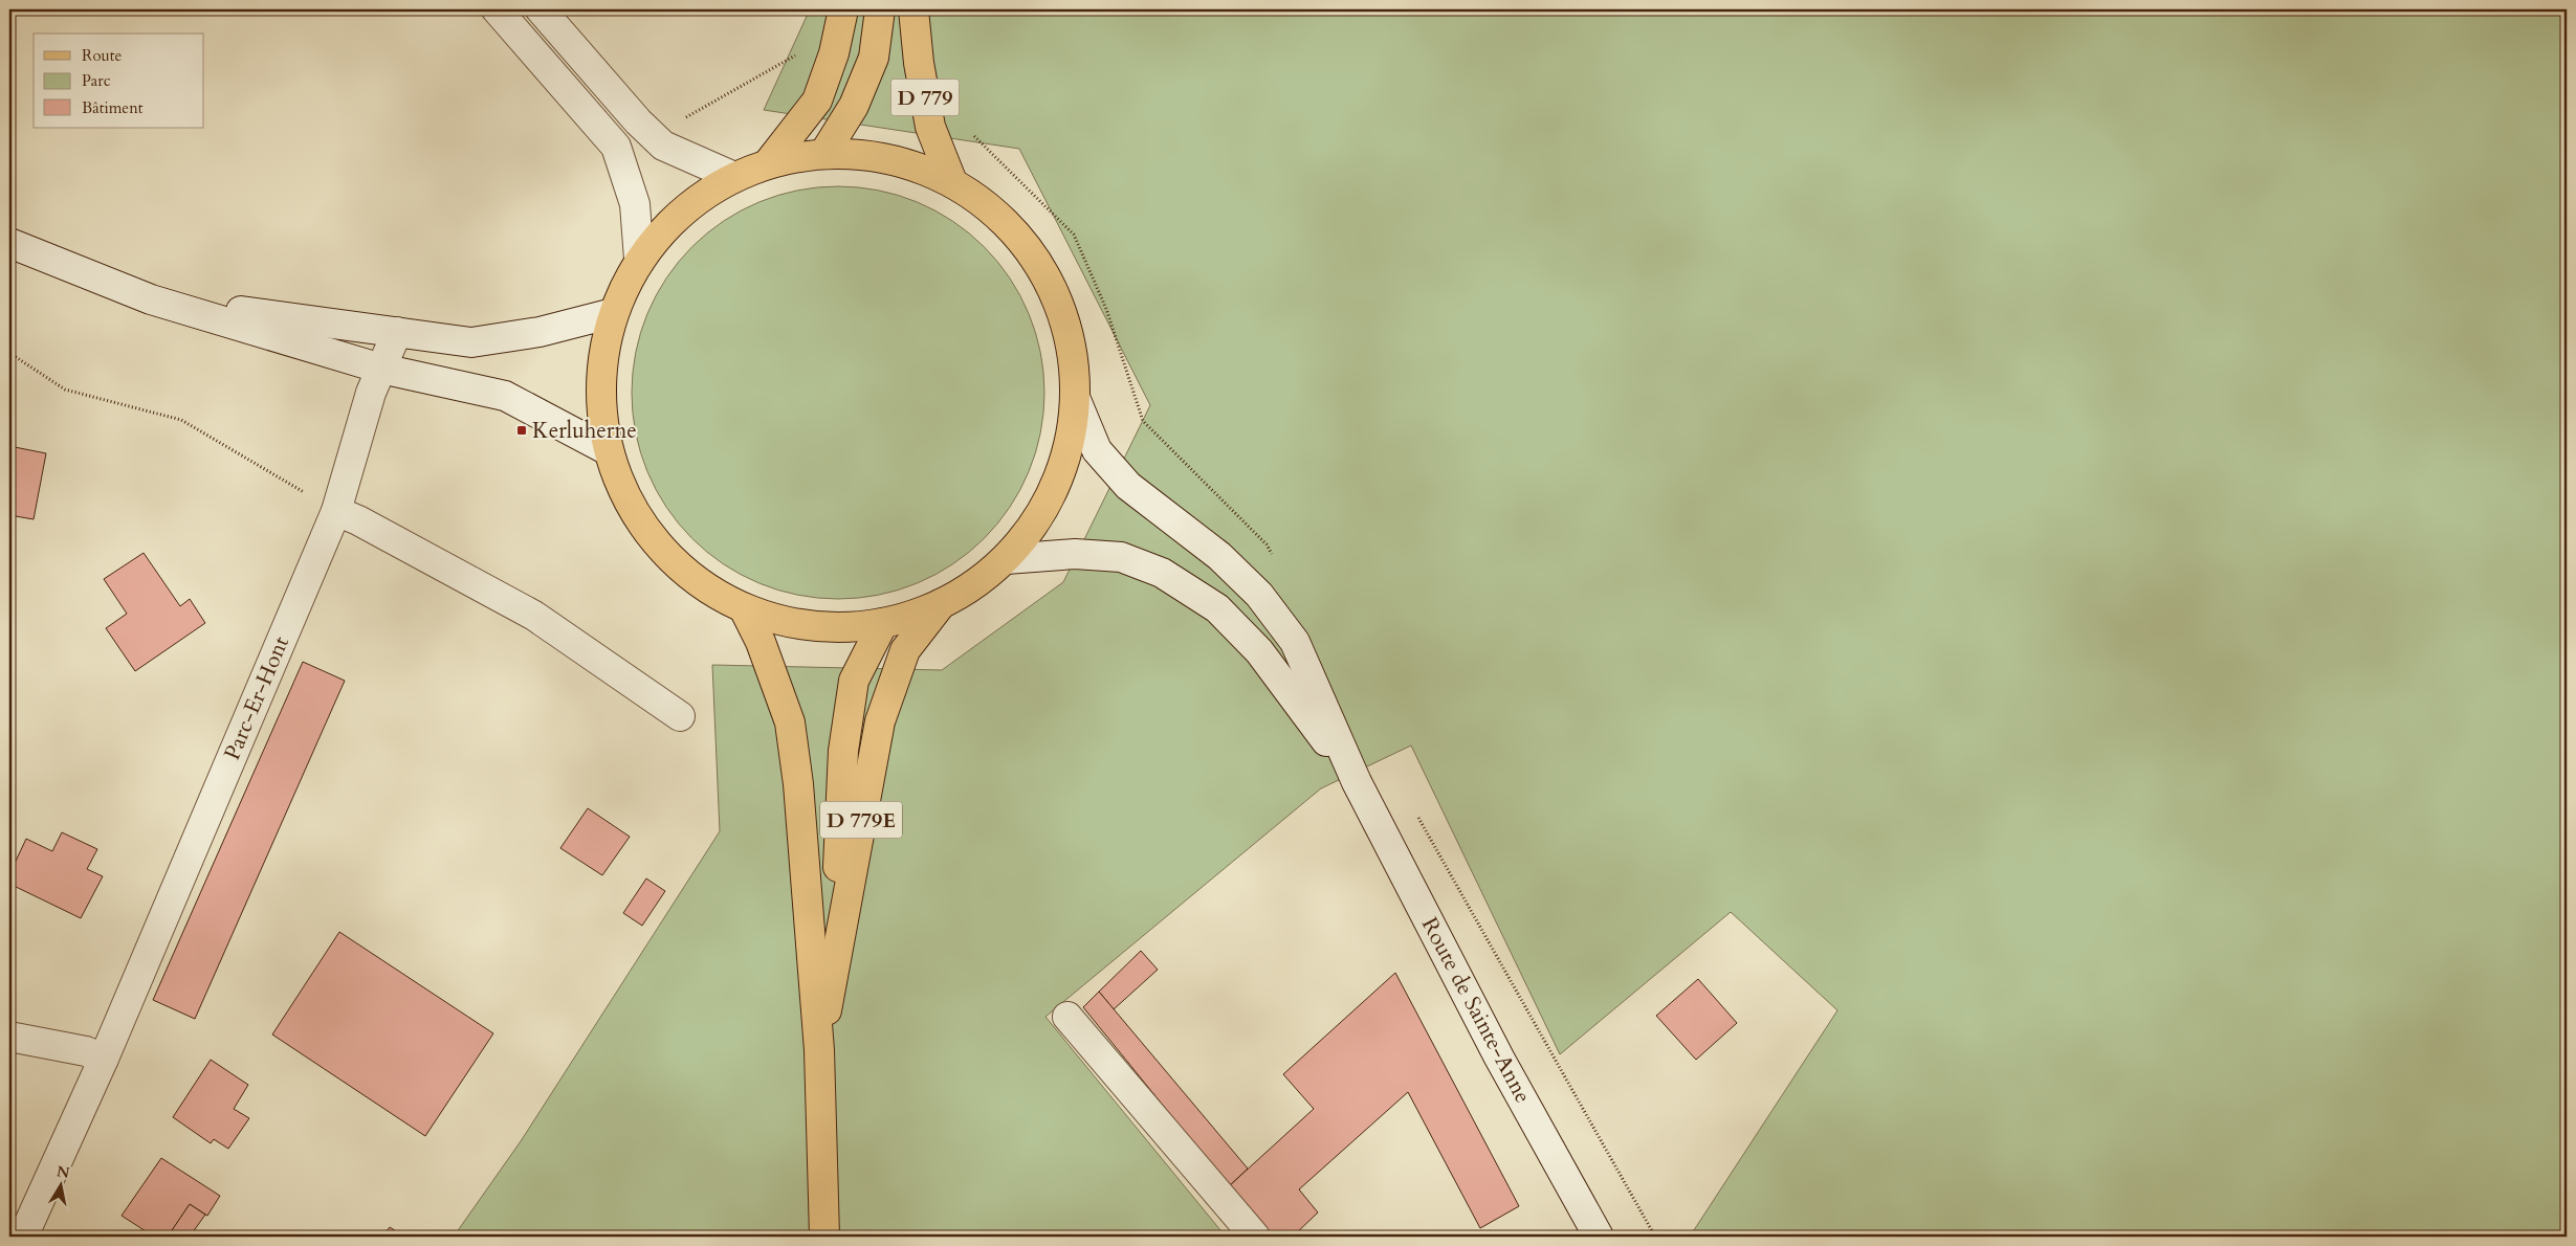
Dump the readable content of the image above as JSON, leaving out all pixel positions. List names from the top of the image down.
{
  "streets": {
    "main road": [
      "D 779",
      "Parc-Er-Hont",
      "D 779E",
      "Route de Sainte-Anne"
    ]
  },
  "places": {
    "transit": ["Kerluherne"]
  },
  "legend": ["Route", "Parc", "Bâtiment"],
  "north": "top"
}
